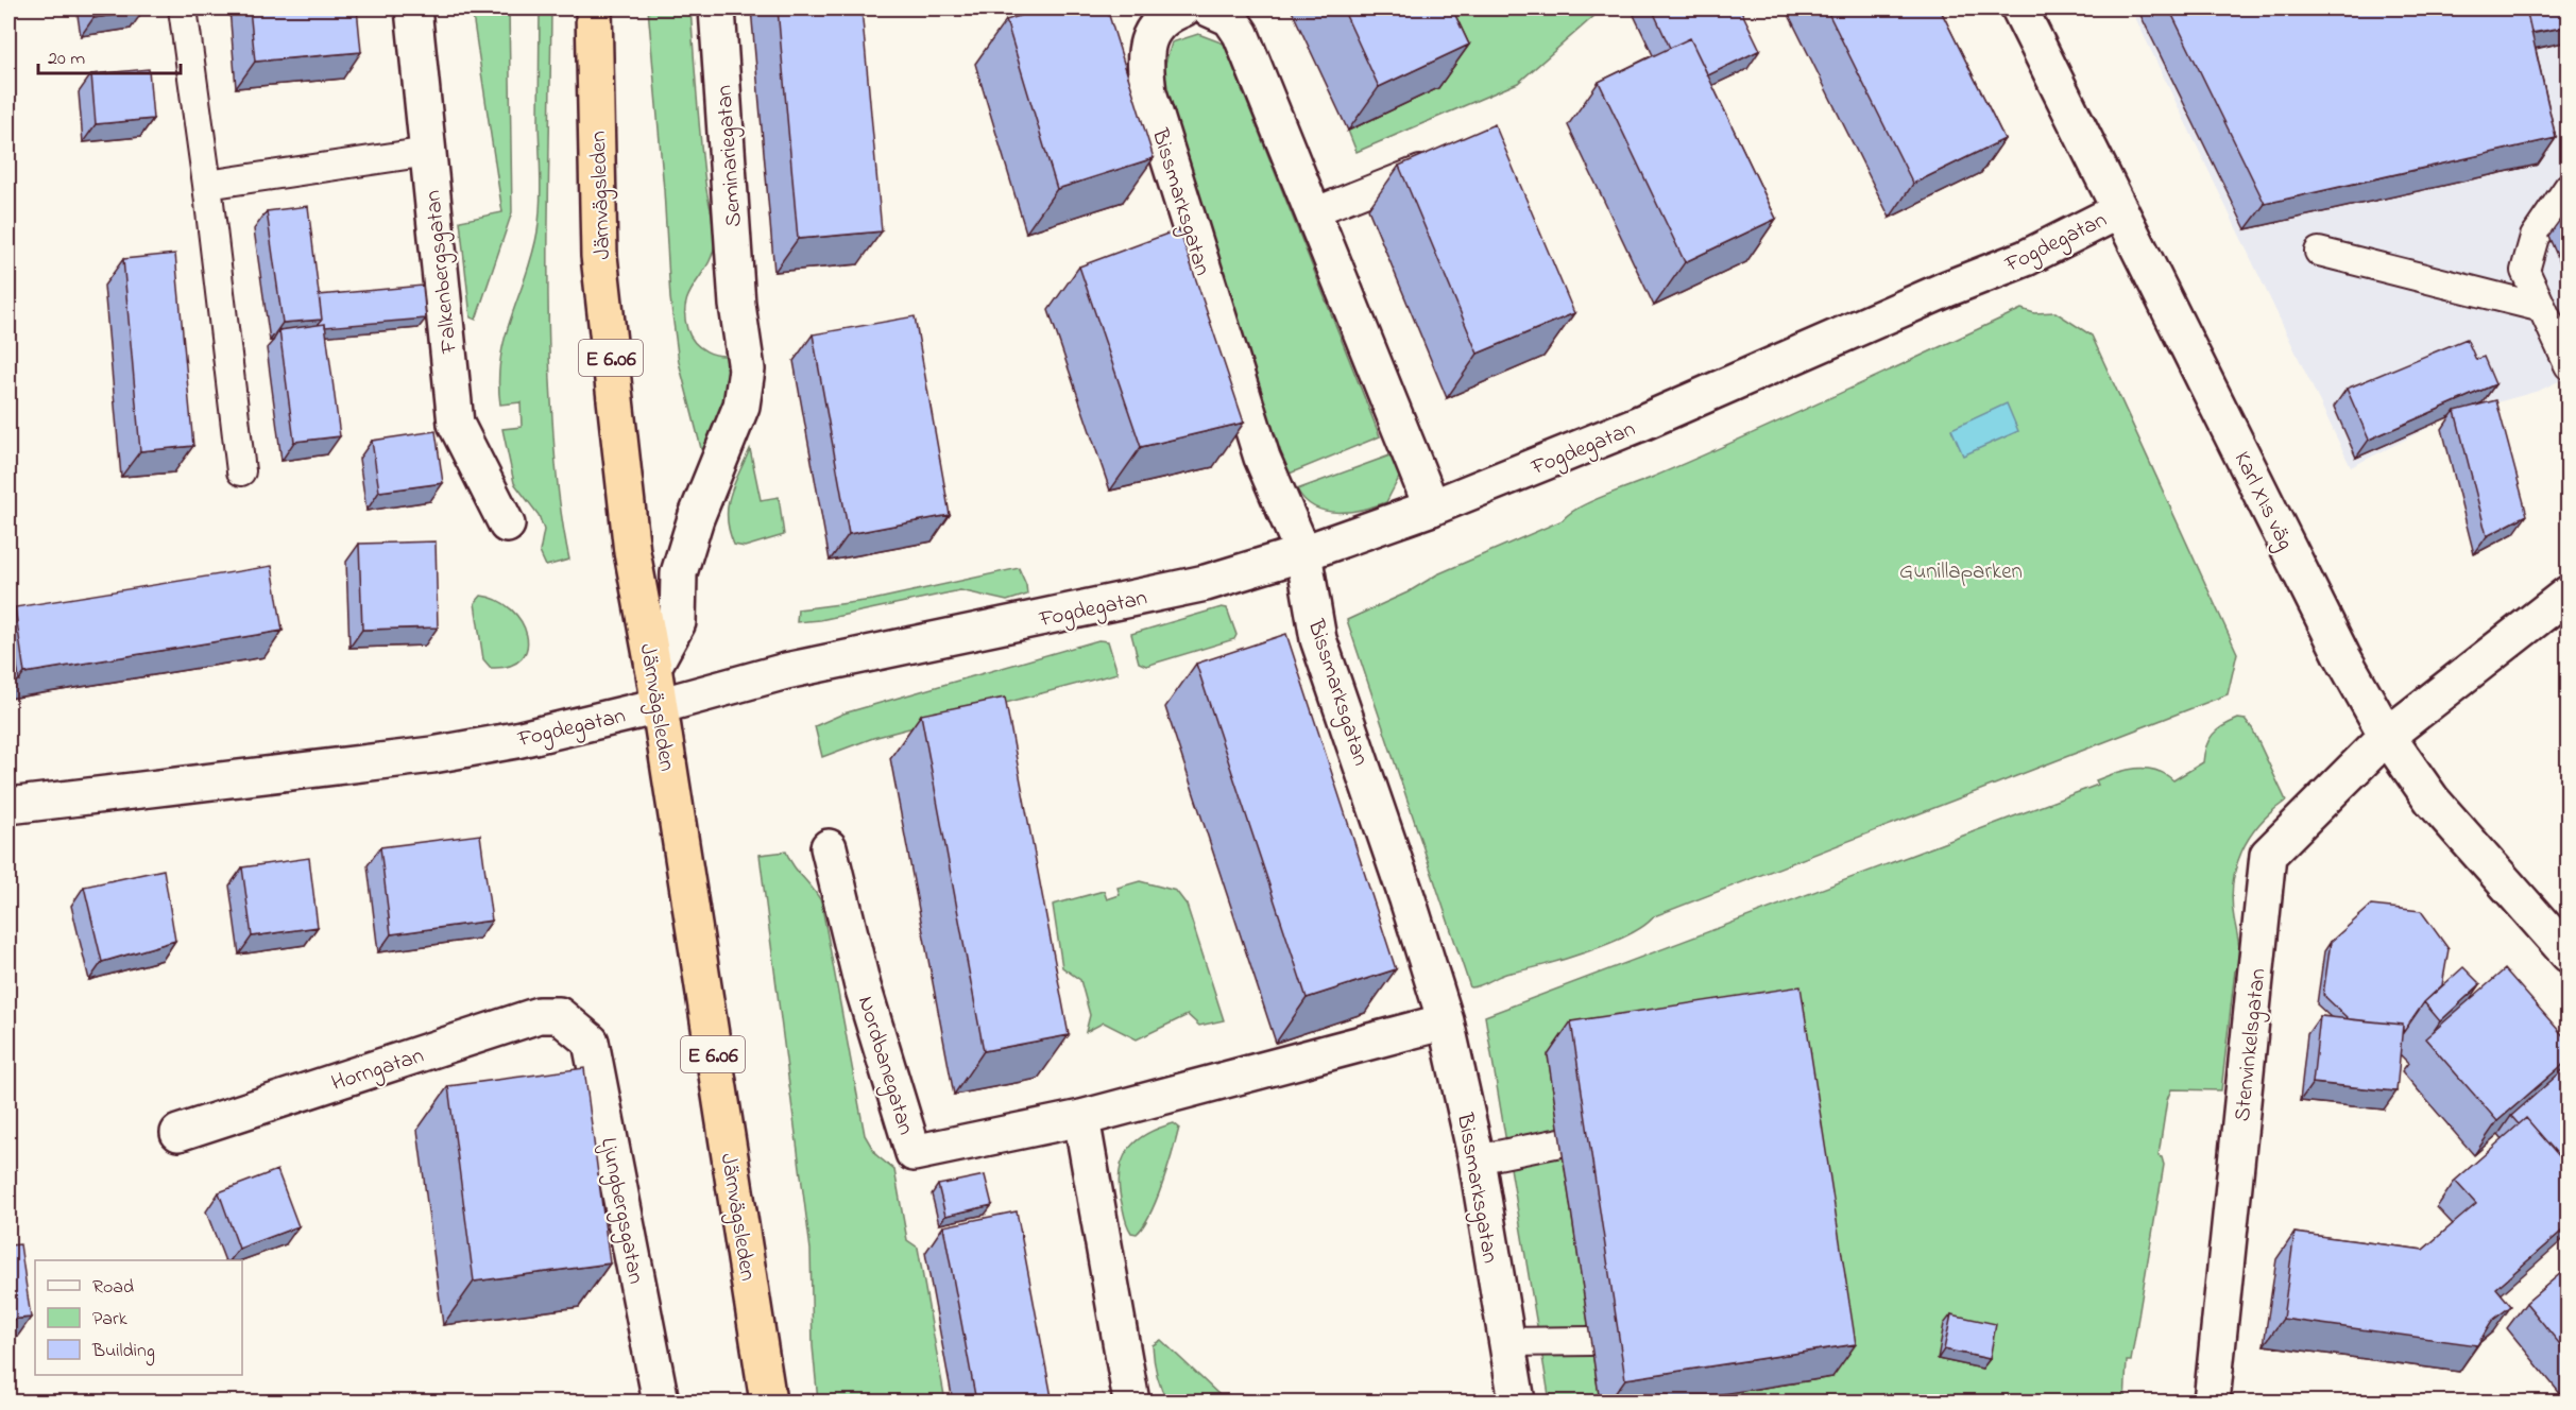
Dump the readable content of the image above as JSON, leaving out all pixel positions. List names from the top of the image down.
{
  "streets": {
    "highway": ["Järnvägsleden", "E 6.06"],
    "street": [
      "Seminariegatan",
      "Bissmarksgatan",
      "Fogdegatan",
      "Falkenbergsgatan",
      "Karl XI:s väg",
      "Stenvinkelsgatan",
      "Nordbanegatan",
      "Horngatan",
      "Ljungbergsgatan"
    ]
  },
  "crossings": [
    ["Seminariegatan", "Järnvägsleden"],
    ["Järnvägsleden", "Fogdegatan"],
    ["Bissmarksgatan", "Fogdegatan"],
    ["Bissmarksgatan", "Nordbanegatan"],
    ["Fogdegatan", "Karl XI:s väg"],
    ["Karl XI:s väg", "Stenvinkelsgatan"],
    ["Horngatan", "Ljungbergsgatan"]
  ],
  "parks": ["Gunillaparken"],
  "legend": ["Road", "Park", "Building"],
  "scale_bar": "20 m"
}
